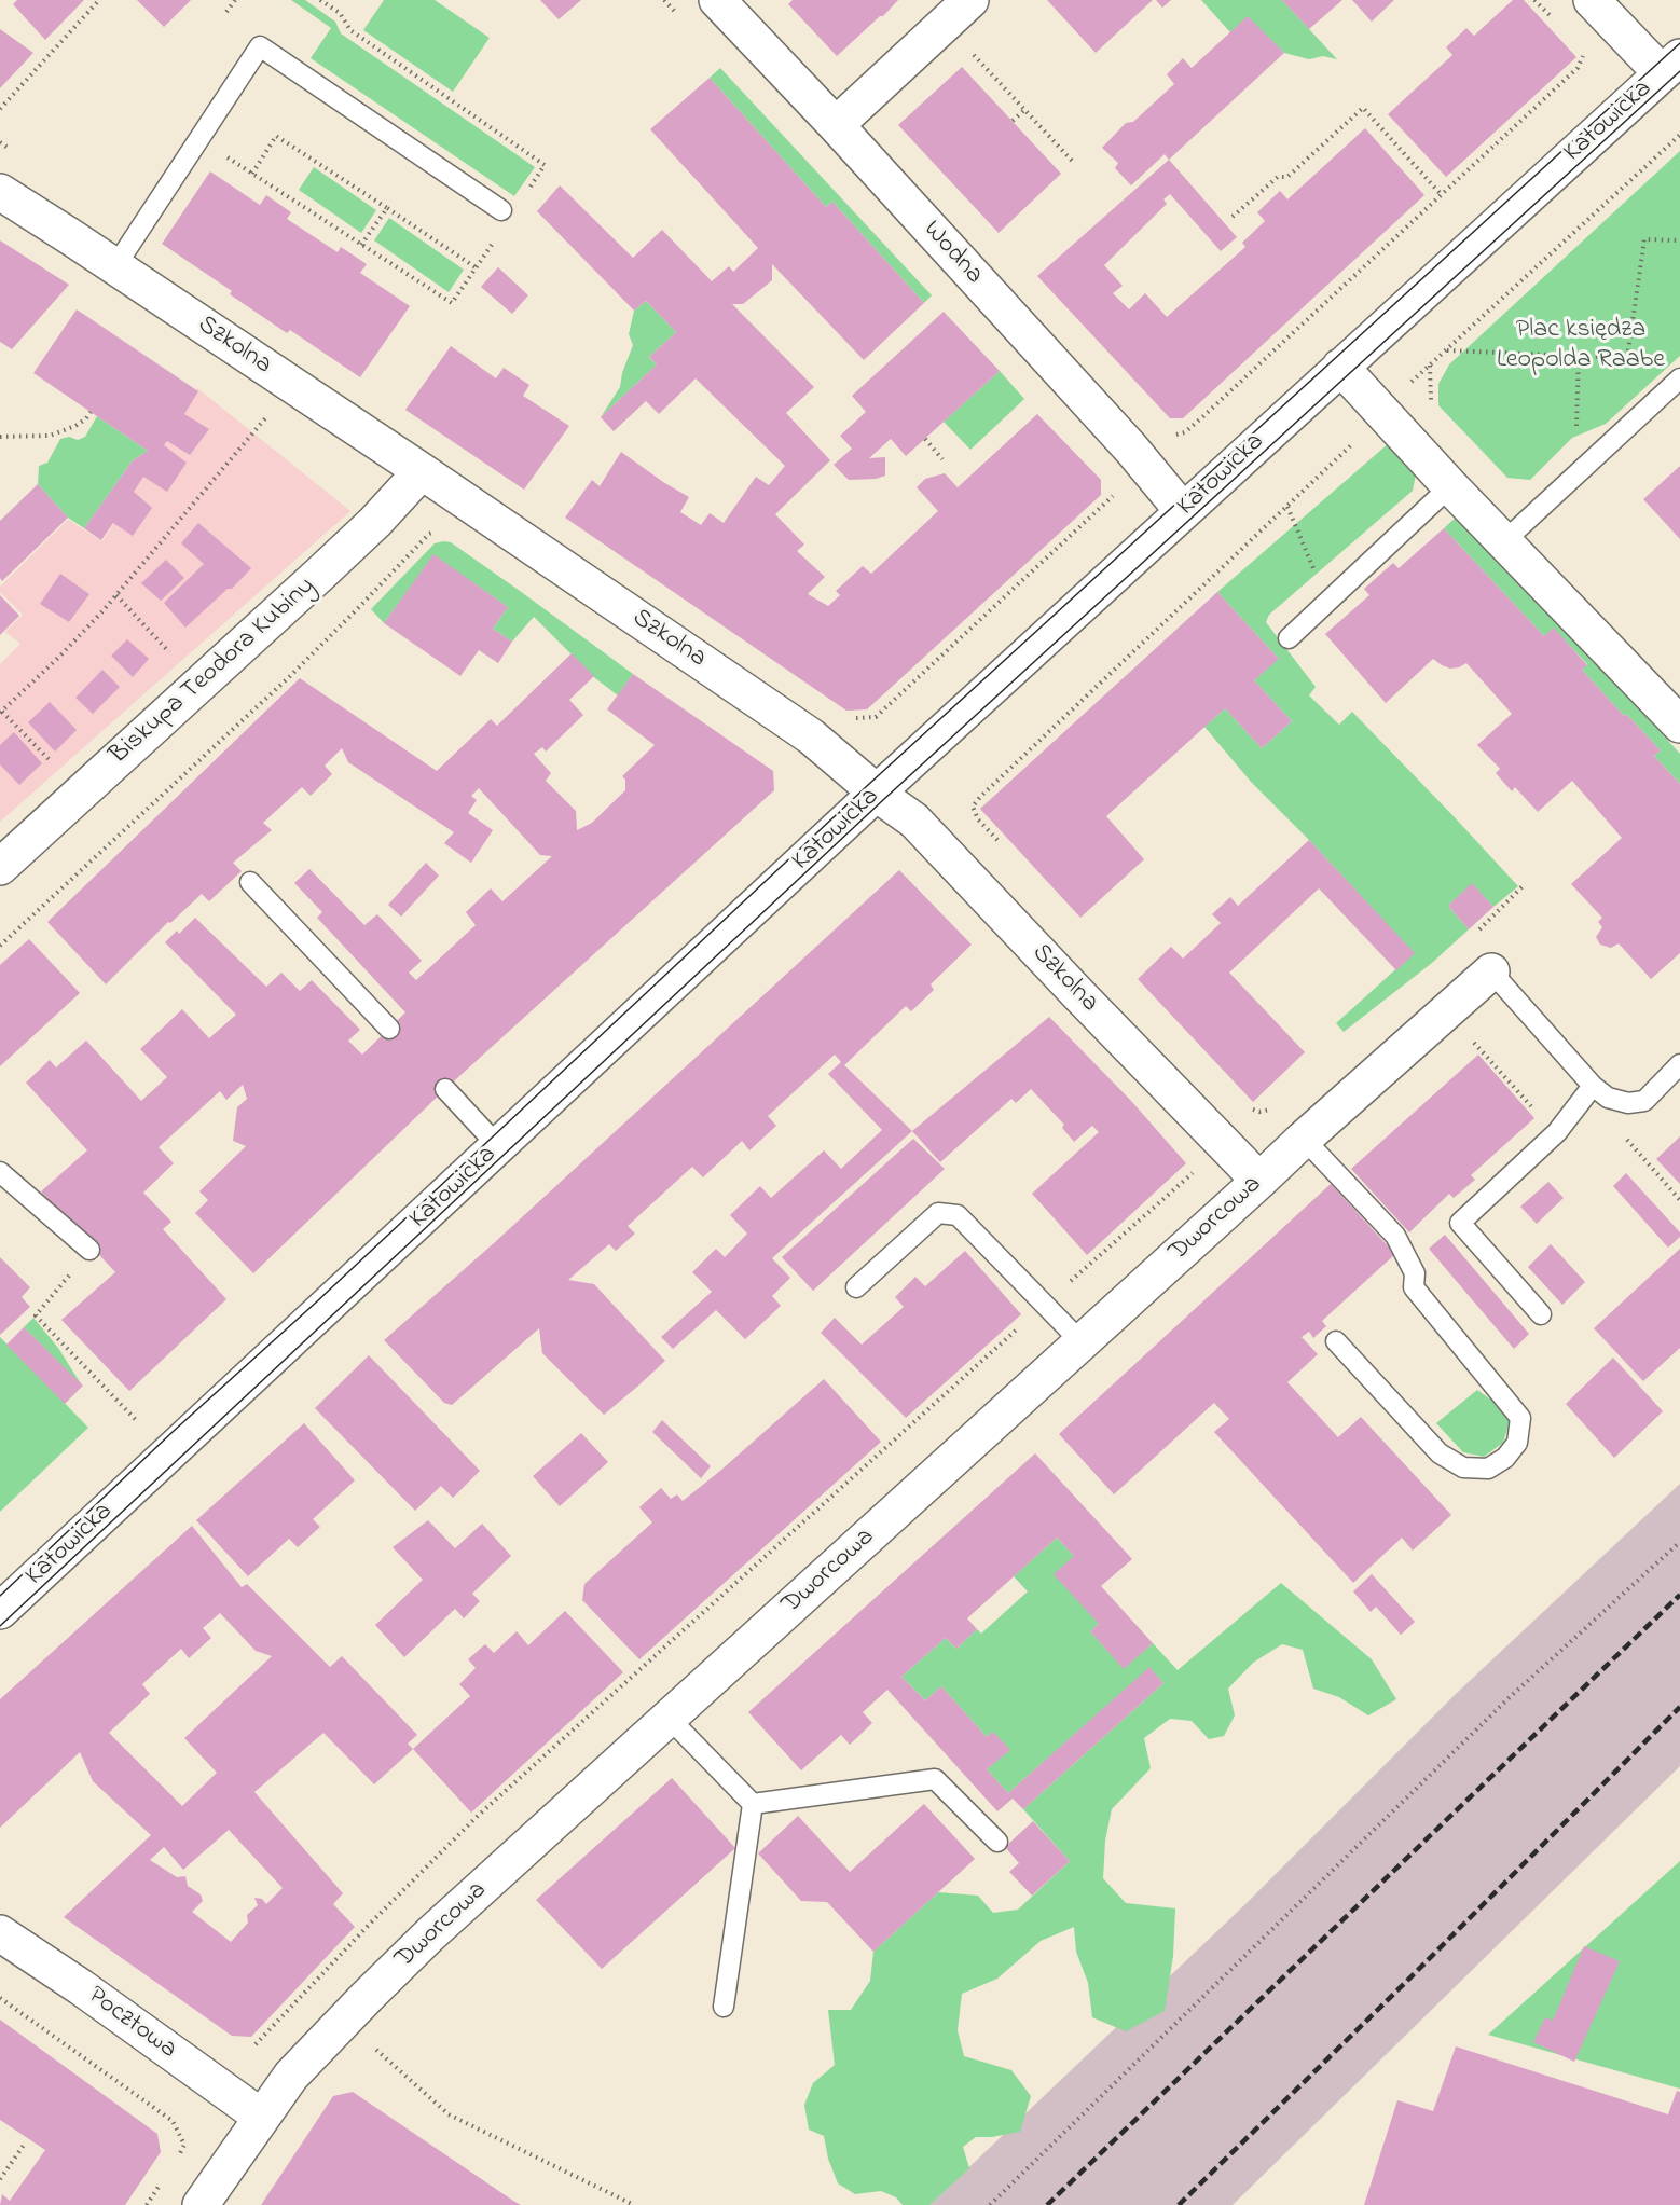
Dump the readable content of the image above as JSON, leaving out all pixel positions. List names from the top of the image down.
{
  "streets": {
    "street": [
      "Katowicka",
      "Wodna",
      "Szkolna",
      "Biskupa Teodora Kubiny",
      "Dworcowa",
      "Pocztowa"
    ]
  },
  "crossings": [
    ["Katowicka", "Wodna"],
    ["Katowicka", "Szkolna"],
    ["Szkolna", "Biskupa Teodora Kubiny"],
    ["Szkolna", "Dworcowa"],
    ["Dworcowa", "Pocztowa"]
  ],
  "parks": ["Plac księdza Leopolda Raabe"]
}
